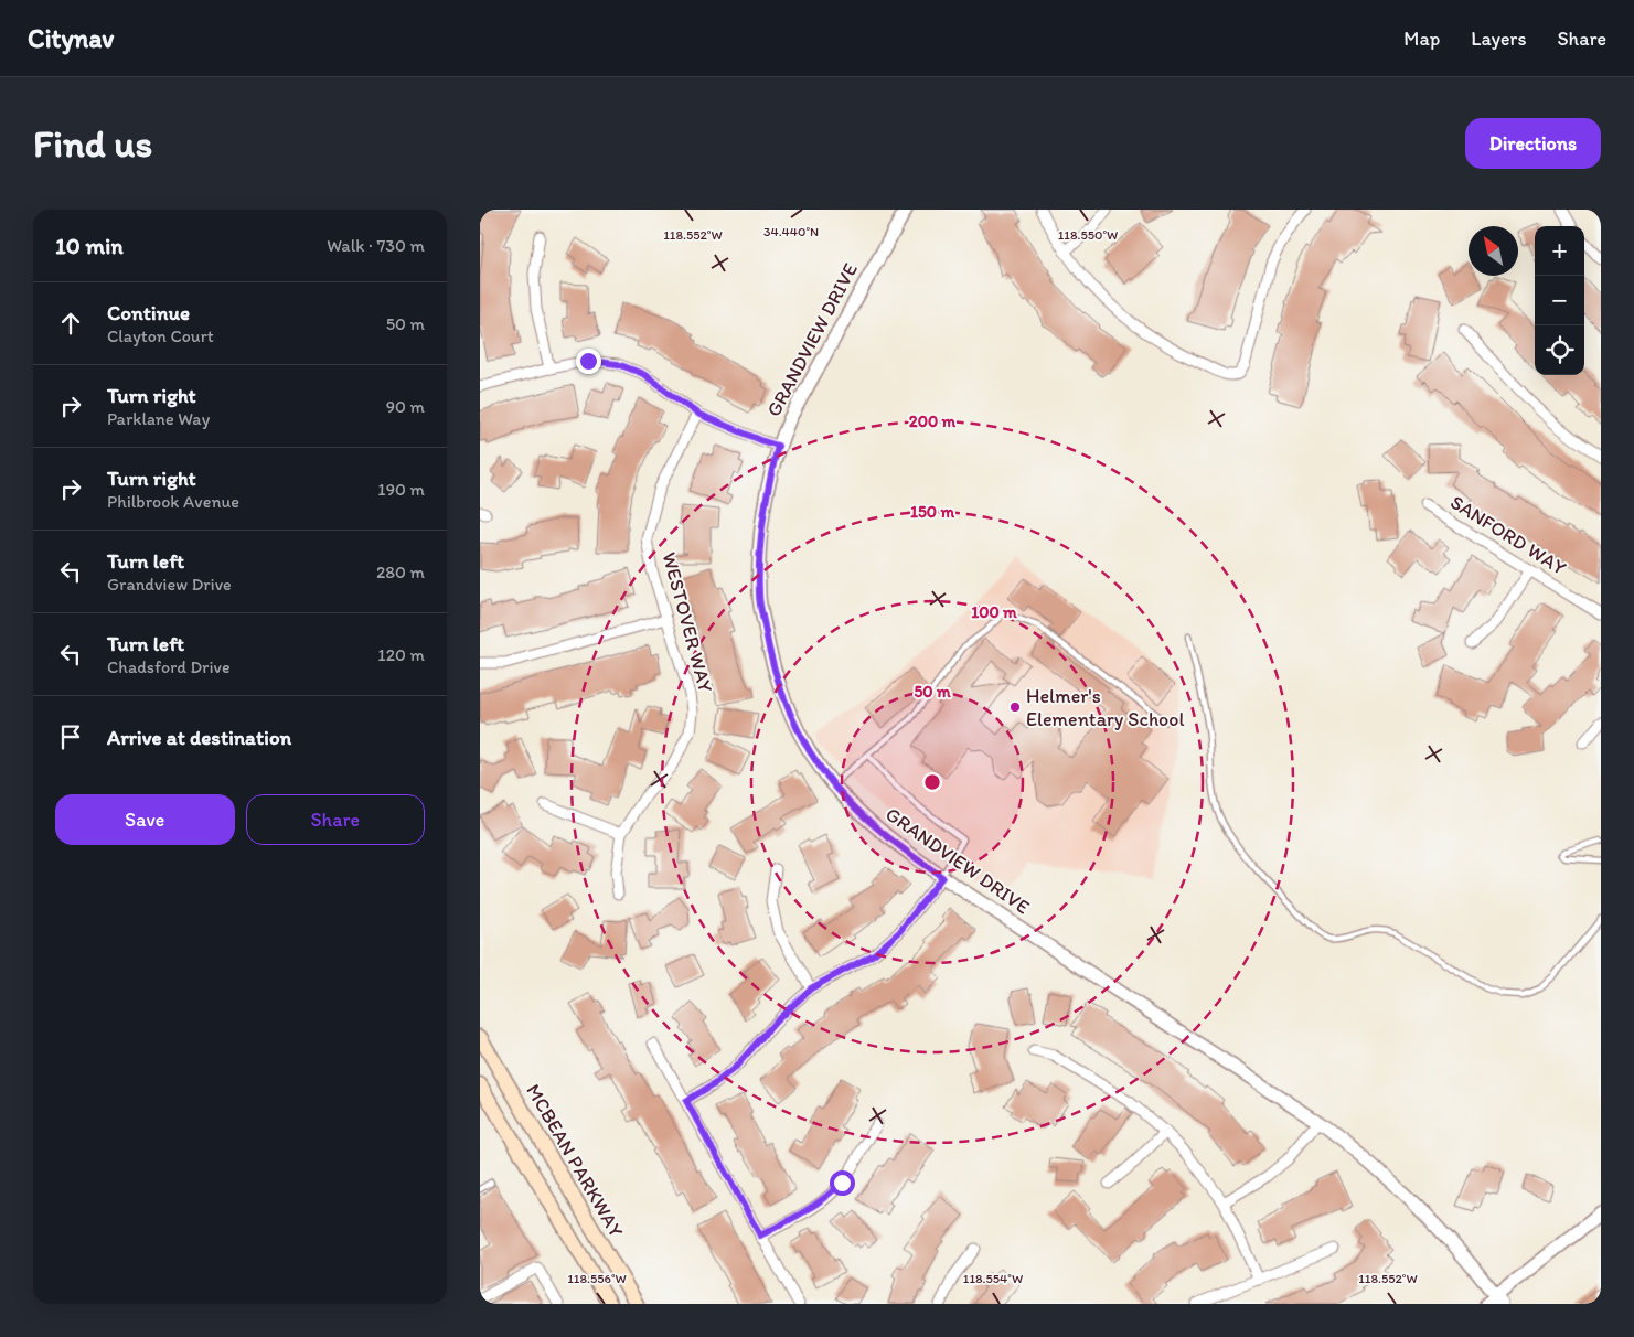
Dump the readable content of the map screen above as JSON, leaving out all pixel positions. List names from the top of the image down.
{
  "streets": {
    "main road": ["MCBEAN PARKWAY"],
    "street": ["GRANDVIEW DRIVE", "SANFORD WAY", "WESTOVER WAY"]
  },
  "places": ["Helmer's Elementary School"],
  "north": "top left",
  "page": {
    "header": "Citynav",
    "nav": ["Map", "Layers", "Share"],
    "buttons": [
      "Directions",
      ["Save", "Share"]
    ],
    "title": "Find us",
    "heading": ["10 min", "Walk · 730 m"],
    "map_buttons": ["+", "−"],
    "list": [
      ["Continue", "Clayton Court", "50 m"],
      ["Turn right", "Parklane Way", "90 m"],
      ["Turn right", "Philbrook Avenue", "190 m"],
      ["Turn left", "Grandview Drive", "280 m"],
      ["Turn left", "Chadsford Drive", "120 m"],
      "Arrive at destination"
    ]
  },
  "coordinates": [
    "34.440°N",
    "118.552°W",
    "118.550°W",
    "118.556°W",
    "118.554°W"
  ],
  "rings": [
    "200 m",
    "150 m",
    "100 m",
    "50 m"
  ]
}
